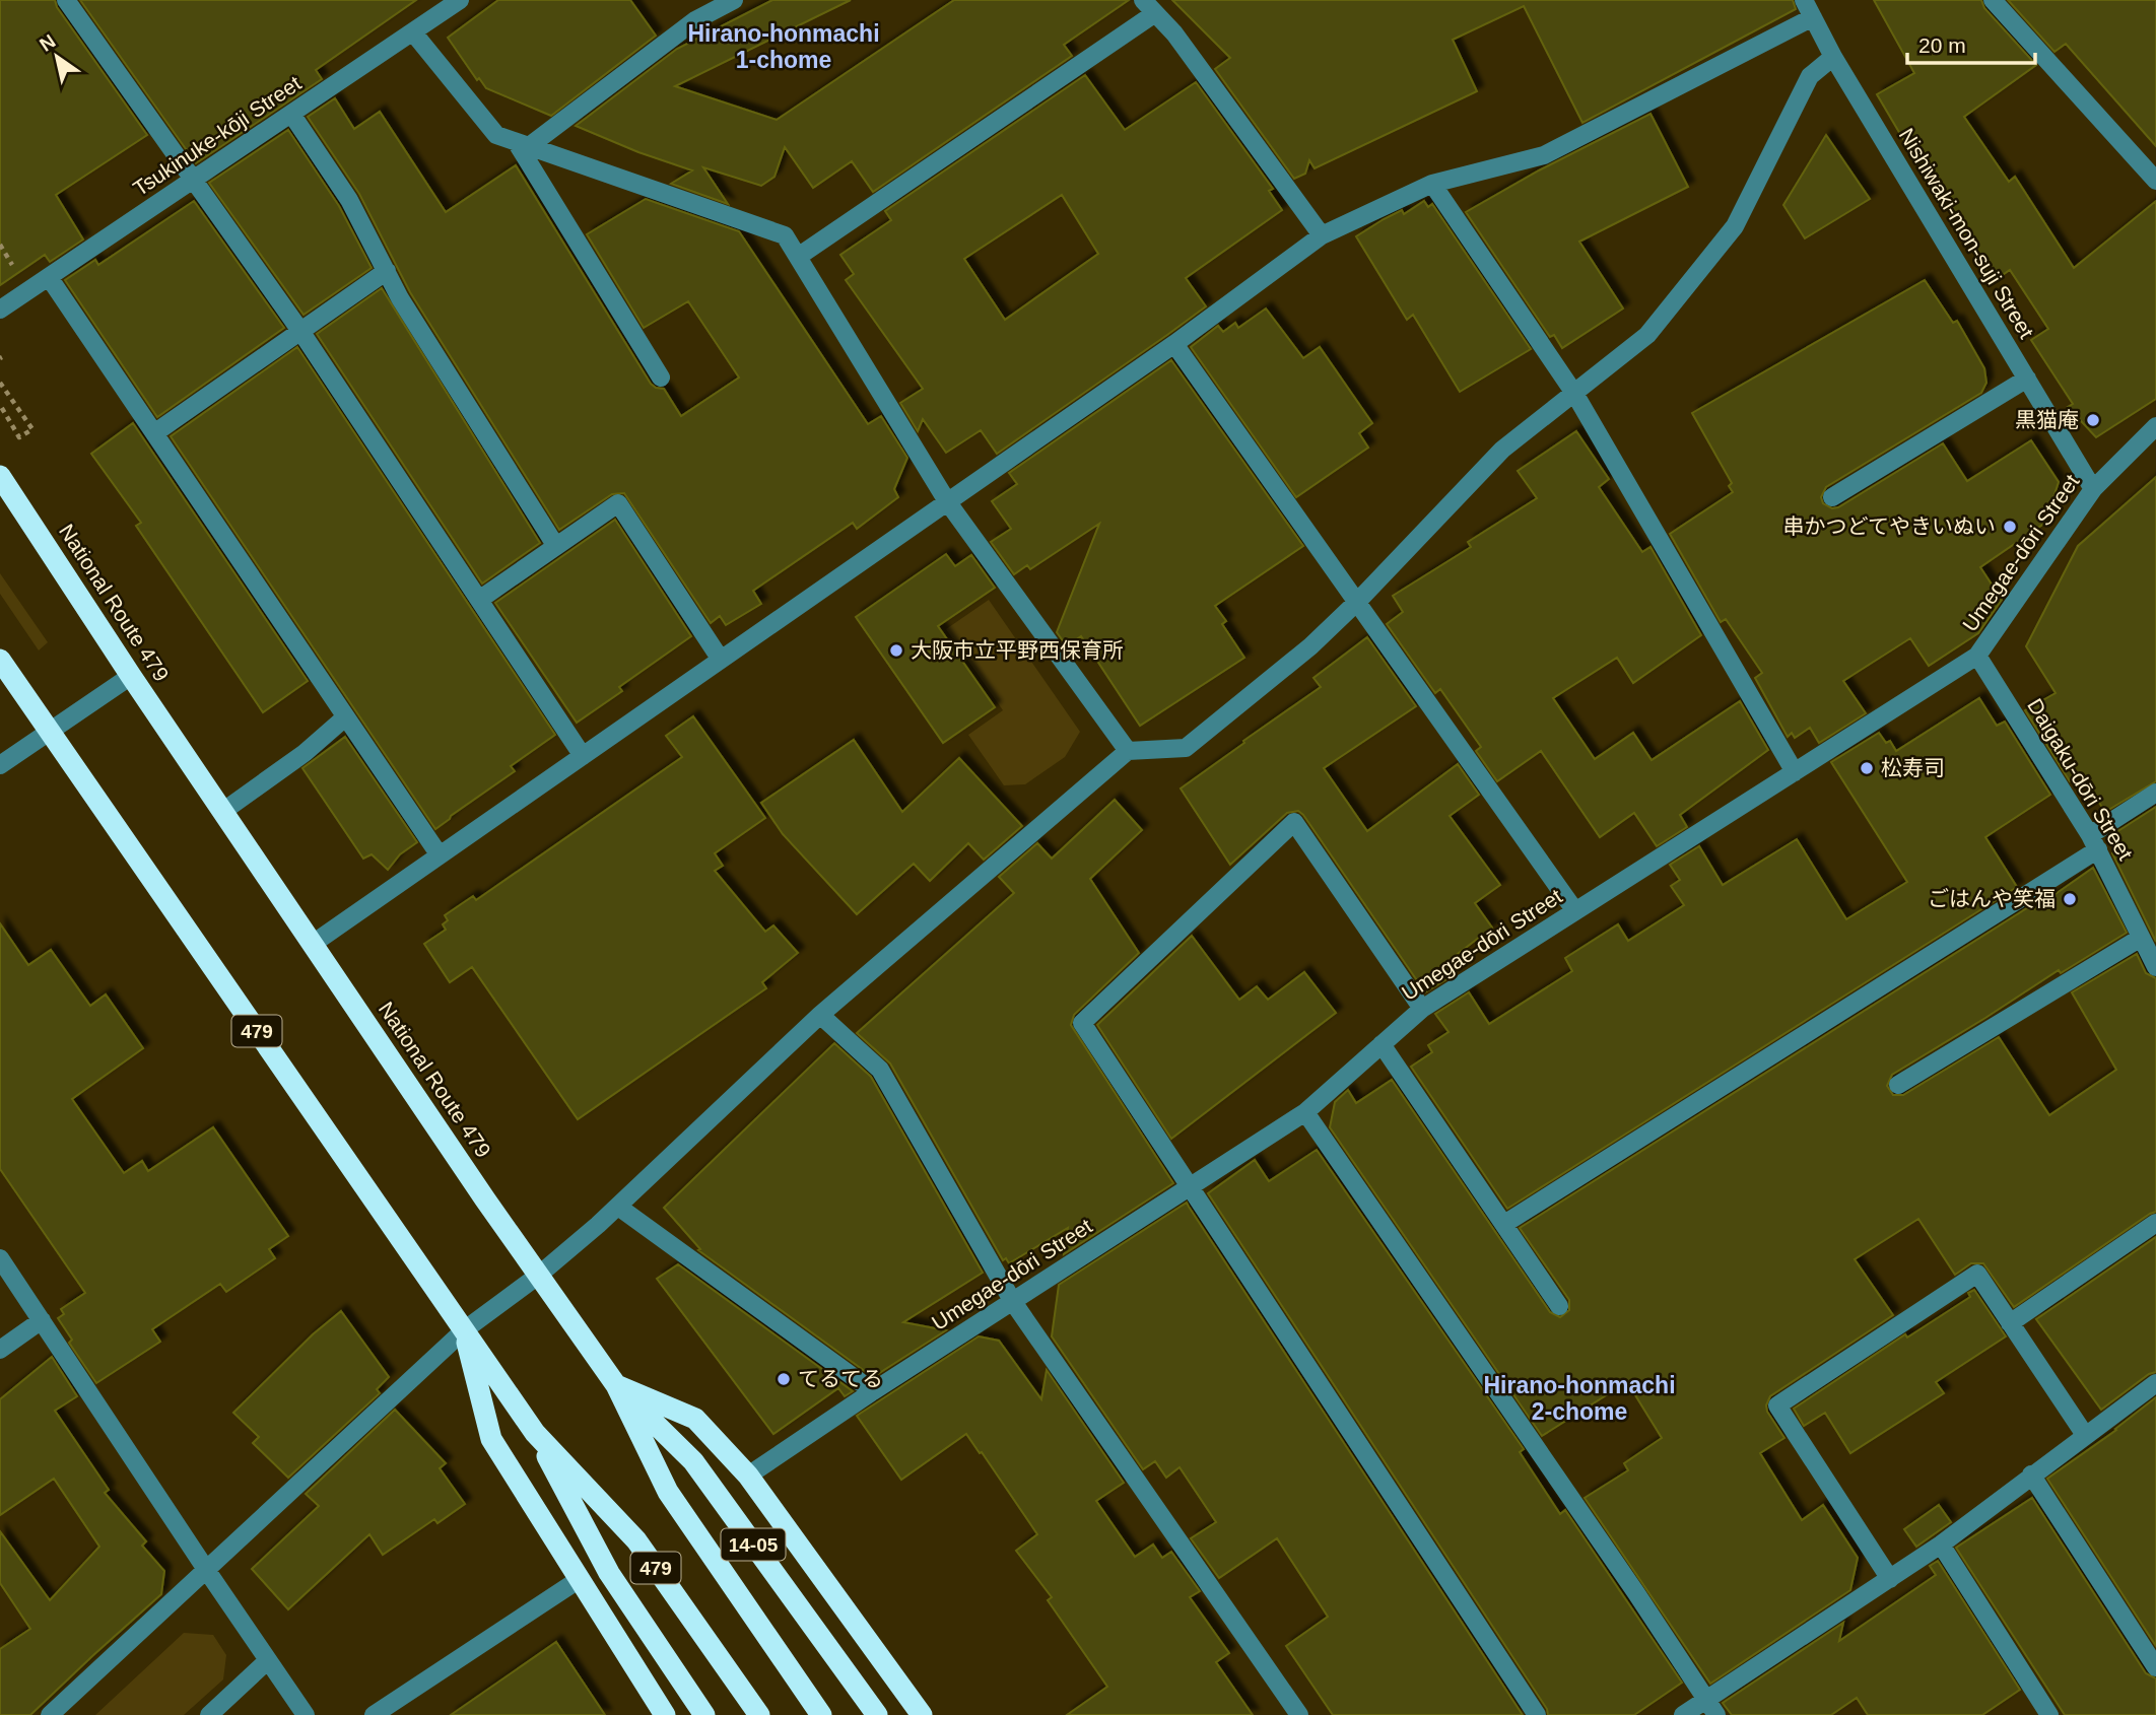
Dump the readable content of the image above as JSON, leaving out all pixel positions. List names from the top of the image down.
{
  "streets": {
    "highway": ["National Route 479", "479", "14-05"],
    "street": [
      "Tsukinuke-kōji Street",
      "Nishiwaki-mon-suji Street",
      "Umegae-dōri Street",
      "Daigaku-dōri Street"
    ]
  },
  "crossings": [
    ["Nishiwaki-mon-suji Street", "Umegae-dōri Street"],
    ["Umegae-dōri Street", "Daigaku-dōri Street"],
    ["National Route 479", "14-05"]
  ],
  "districts": ["Hirano-honmachi 1-chome", "Hirano-honmachi 2-chome"],
  "places": [
    "黒猫庵",
    "串かつどてやきいぬい",
    "大阪市立平野西保育所",
    "松寿司",
    "ごはんや笑福",
    "てるてる"
  ],
  "scale_bar": "20 m",
  "north": "top left"
}
